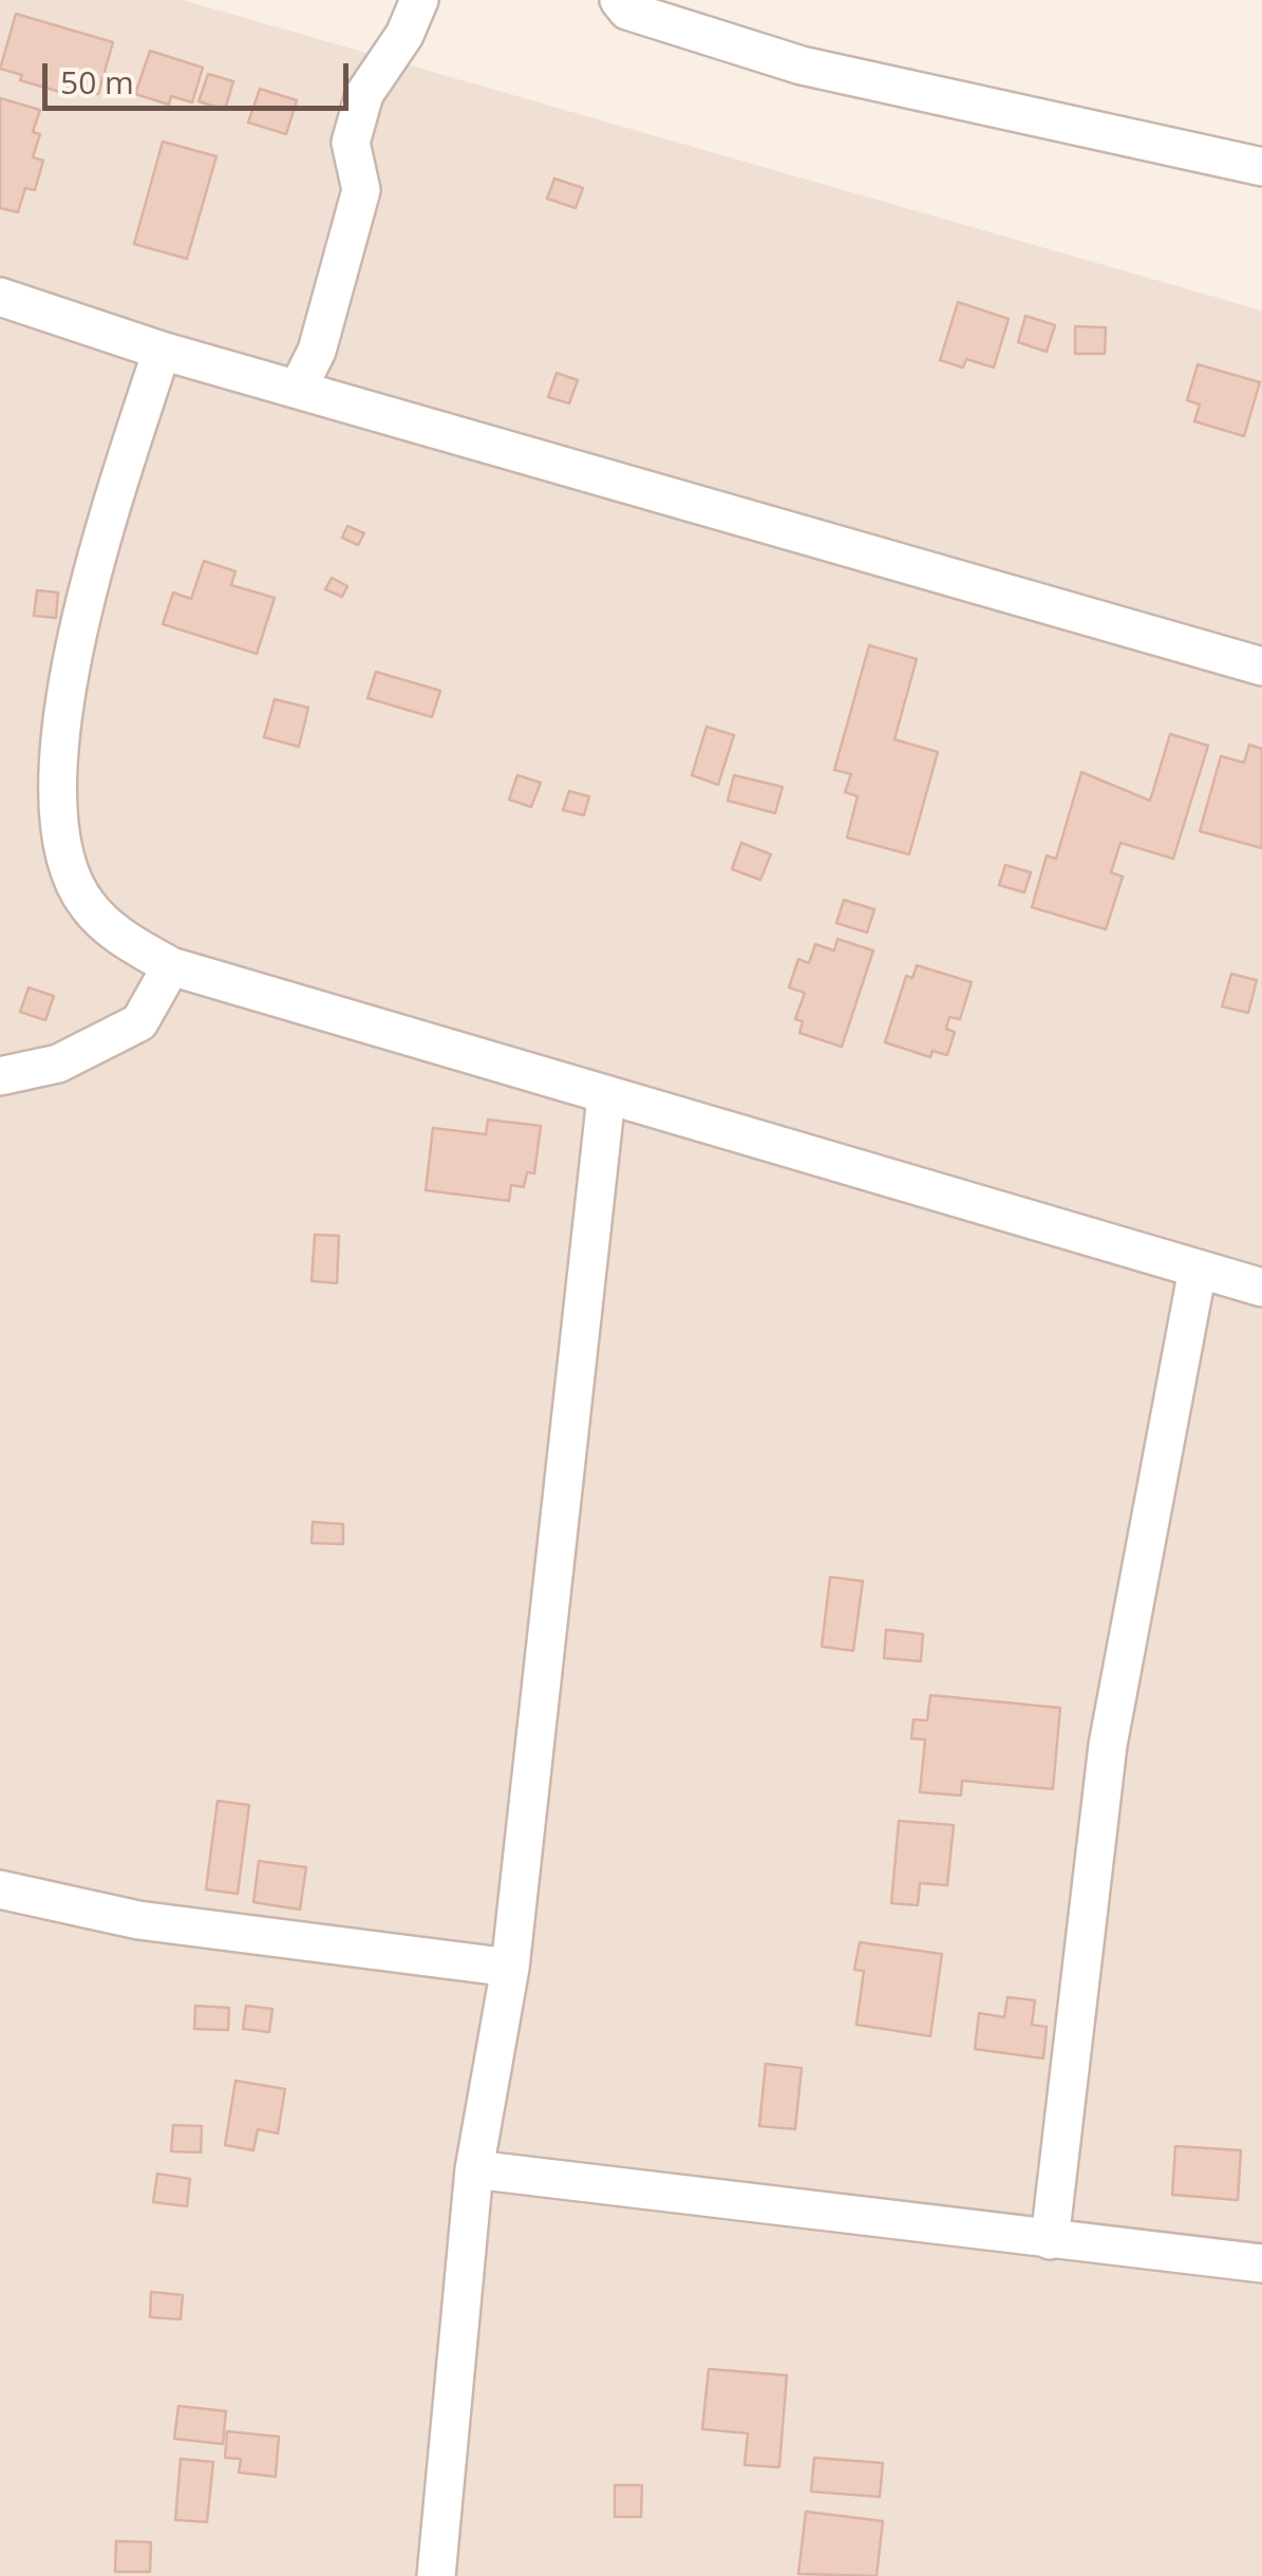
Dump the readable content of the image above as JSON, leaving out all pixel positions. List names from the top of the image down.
{
  "scale_bar": "50 m"
}
